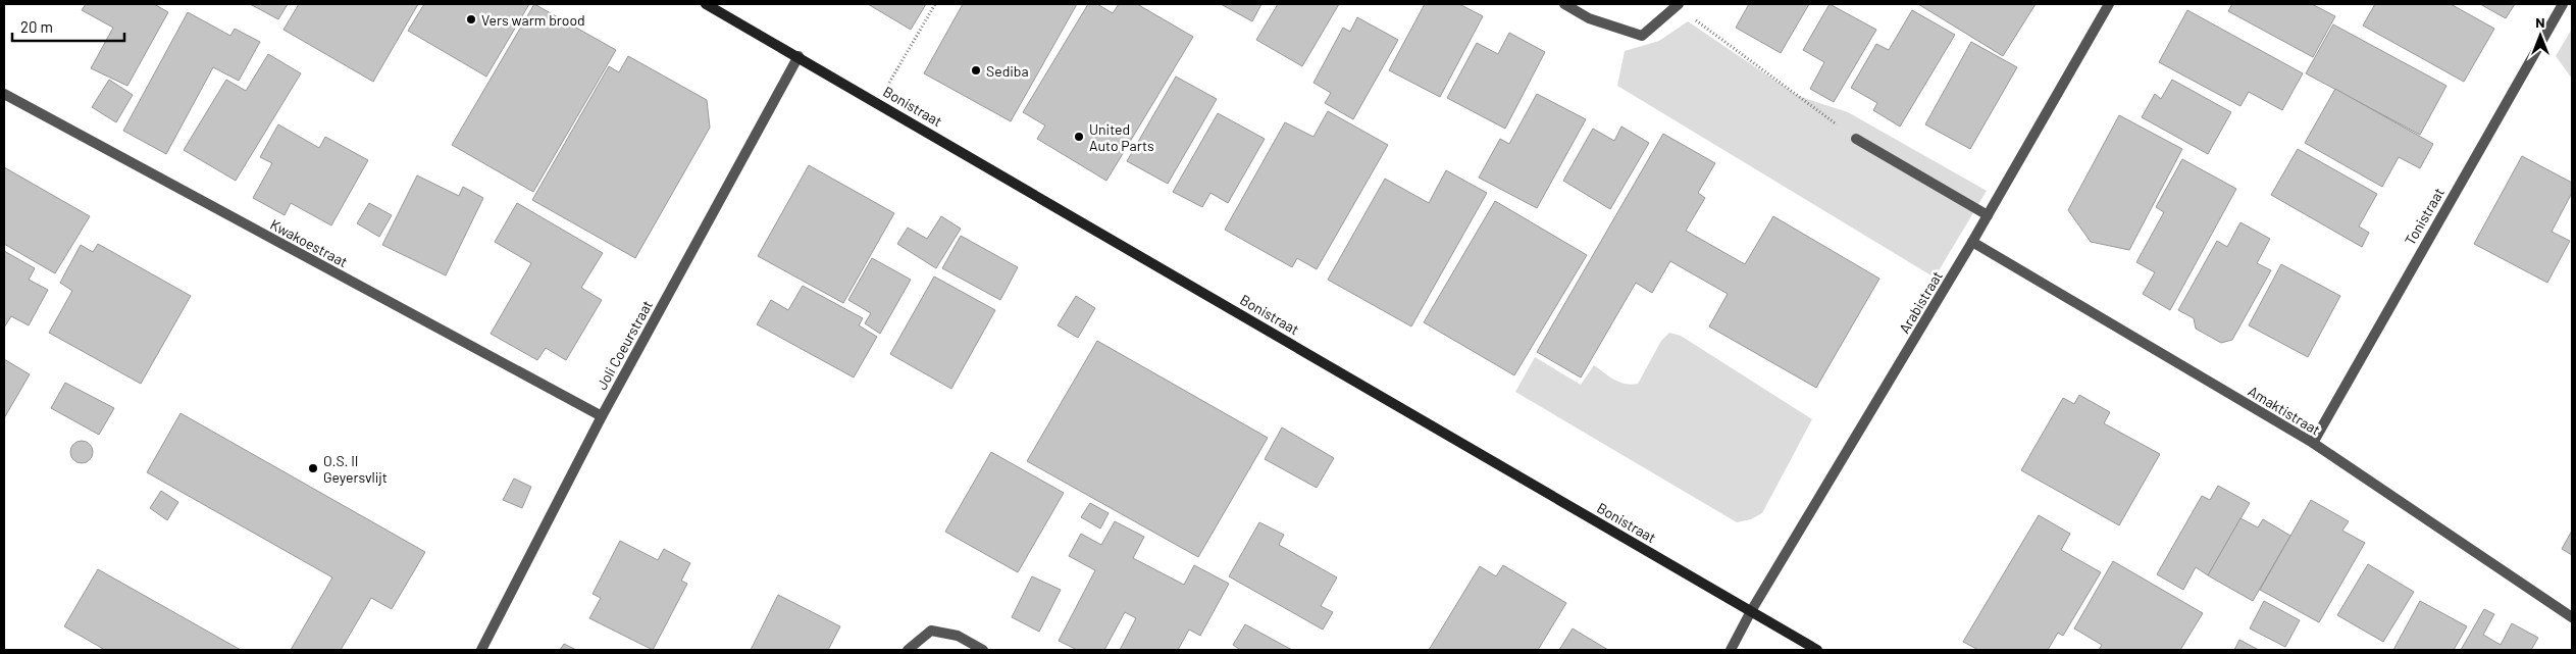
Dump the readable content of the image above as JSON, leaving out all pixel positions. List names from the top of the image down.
{
  "streets": {
    "street": [
      "Bonistraat",
      "Tonistraat",
      "Kwakoestraat",
      "Arabistraat",
      "Joli Coeurstraat",
      "Amaktistraat"
    ]
  },
  "crossings": [
    ["Bonistraat", "Arabistraat"],
    ["Bonistraat", "Joli Coeurstraat"],
    ["Tonistraat", "Amaktistraat"],
    ["Kwakoestraat", "Joli Coeurstraat"],
    ["Arabistraat", "Amaktistraat"]
  ],
  "places": [
    "Vers warm brood",
    "Sediba",
    "United Auto Parts",
    "O.S. II Geyersvlijt"
  ],
  "scale_bar": "20 m",
  "north": "top"
}
